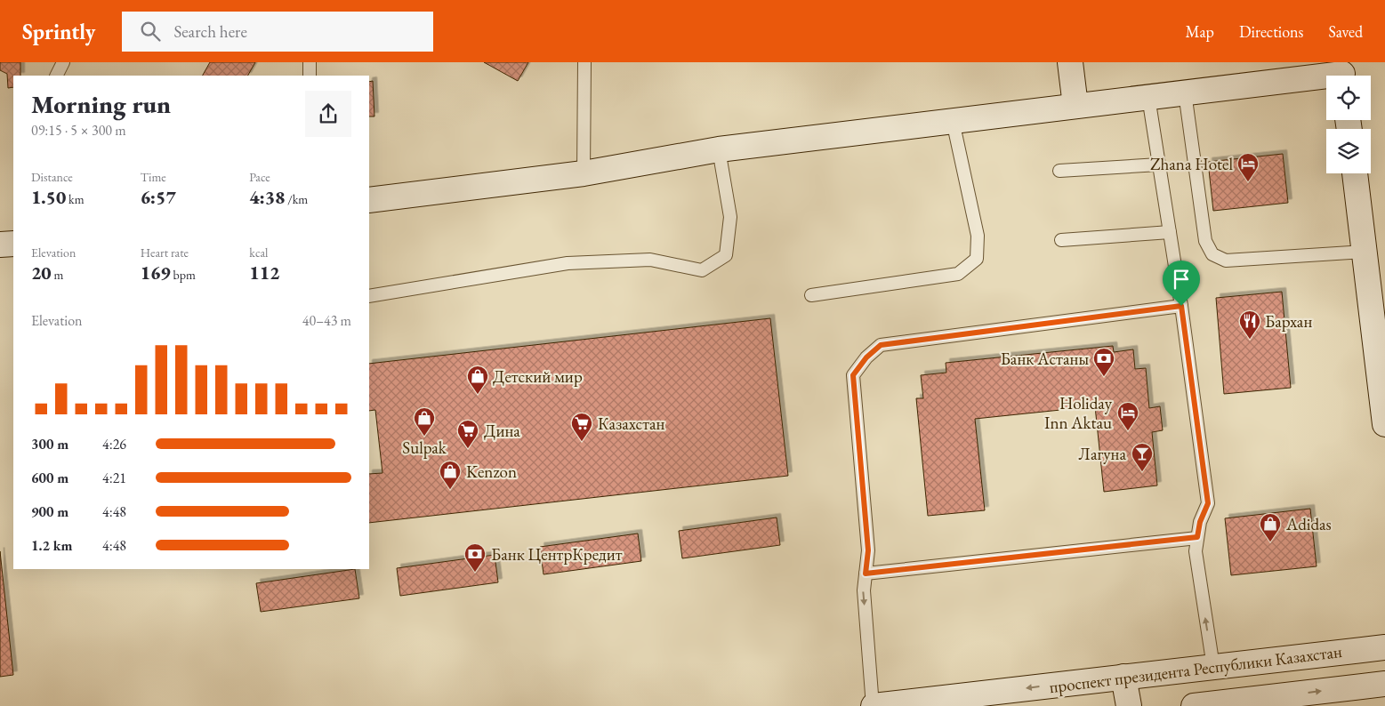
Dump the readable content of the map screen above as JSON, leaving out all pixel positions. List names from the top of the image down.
{
  "streets": {
    "street": ["проспект президента Республики Казахстан"]
  },
  "one_way": ["проспект президента Республики Казахстан"],
  "places": {
    "hotel": ["Zhana Hotel", "Holiday Inn Aktau"],
    "restaurant": ["Бархан"],
    "bank": ["Банк Астаны", "Банк ЦентрКредит"],
    "shop": [
      "Детский мир",
      "Sulpak",
      "Kenzon",
      "Adidas"
    ],
    "supermarket": ["Казахстан", "Дина"],
    "bar": ["Лагуна"]
  },
  "page": {
    "header": "Sprintly",
    "search": "Search here",
    "nav": ["Map", "Directions", "Saved"],
    "heading": ["Morning run", "09:15 · 5 × 300 m"],
    "stats": [
      ["Distance", "1.50 km"],
      ["Time", "6:57"],
      ["Pace", "4:38 /km"],
      ["Elevation", "20 m"],
      ["Heart rate", "169 bpm"],
      ["kcal", "112"]
    ],
    "chart": ["Elevation", "40–43 m"],
    "list": [
      {
        "name": "300 m",
        "note": "4:26"
      },
      {
        "name": "600 m",
        "note": "4:21"
      },
      {
        "name": "900 m",
        "note": "4:48"
      },
      {
        "name": "1.2 km",
        "note": "4:48"
      }
    ]
  }
}
